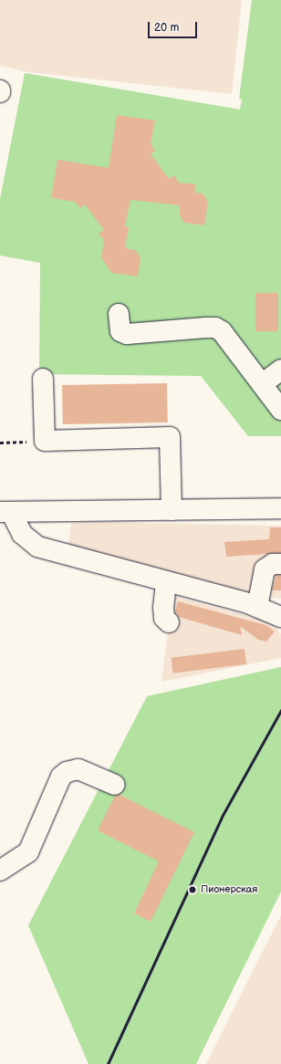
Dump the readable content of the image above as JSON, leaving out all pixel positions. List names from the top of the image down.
{
  "places": ["Пионерская"],
  "scale_bar": "20 m"
}
